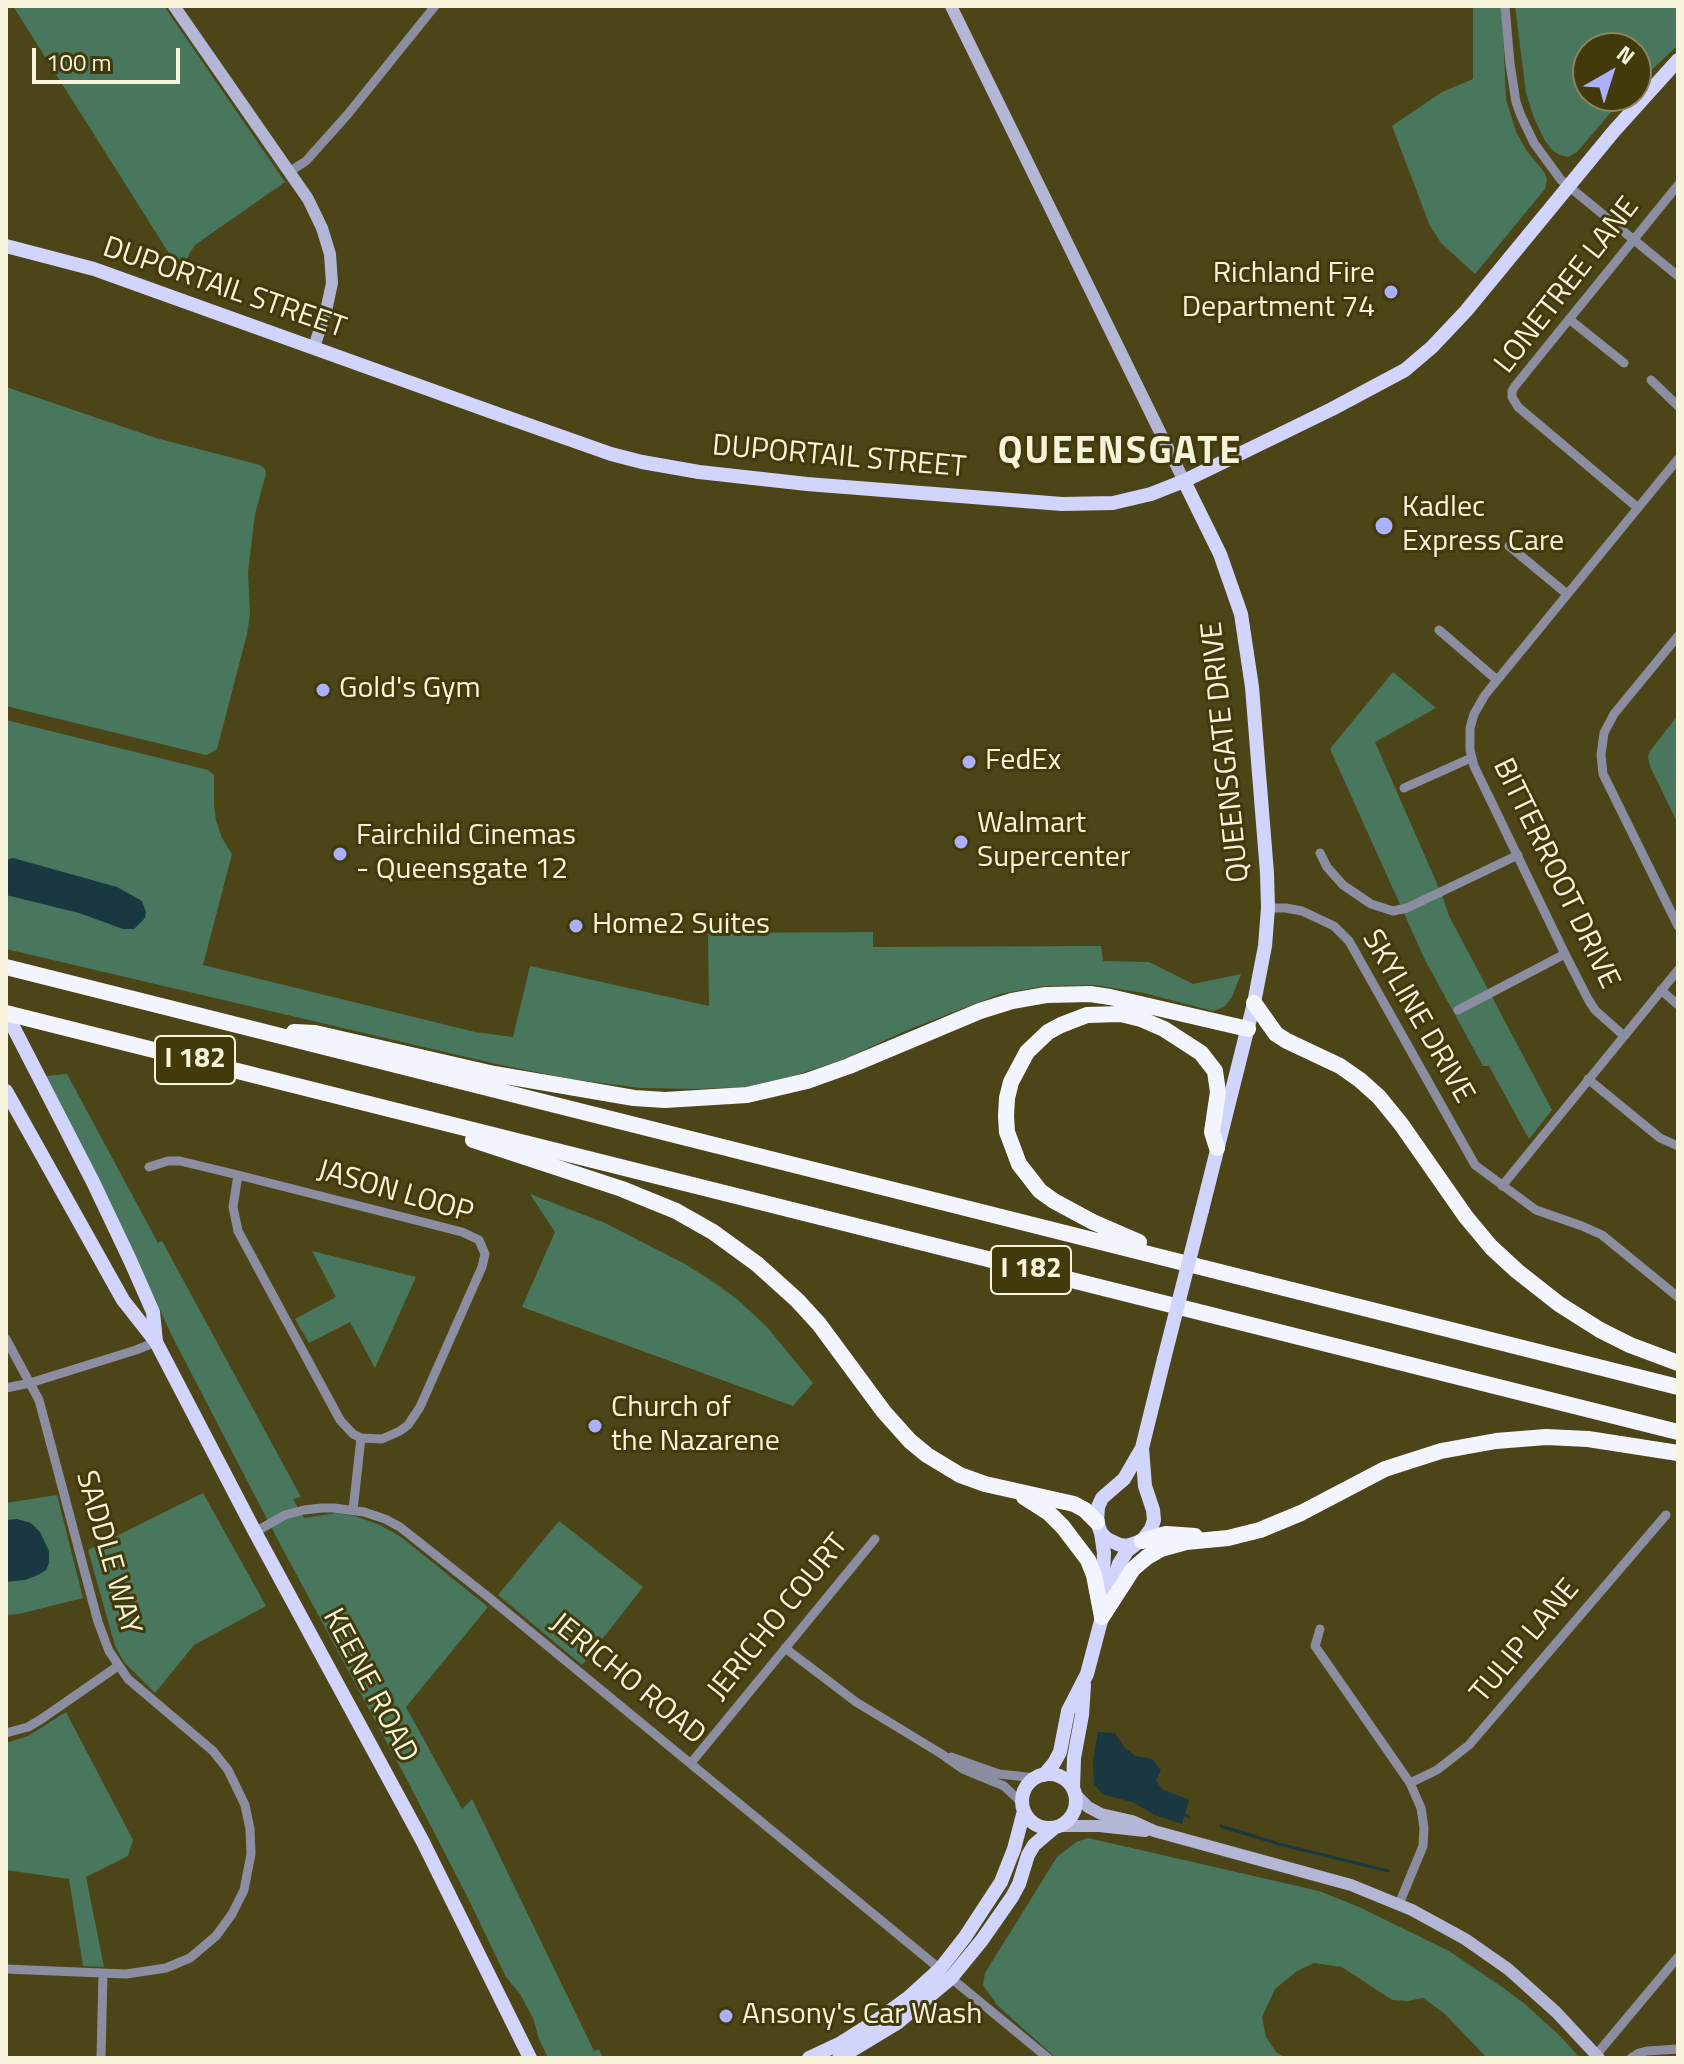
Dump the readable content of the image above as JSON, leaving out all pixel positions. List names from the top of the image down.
{
  "streets": {
    "highway": ["I 182"],
    "main road": ["DUPORTAIL STREET", "QUEENSGATE DRIVE", "KEENE ROAD"],
    "street": [
      "LONETREE LANE",
      "BITTERROOT DRIVE",
      "SKYLINE DRIVE",
      "JASON LOOP",
      "SADDLE WAY",
      "JERICHO COURT",
      "TULIP LANE",
      "JERICHO ROAD"
    ]
  },
  "crossings": [
    ["LONETREE LANE", "BITTERROOT DRIVE"],
    ["DUPORTAIL STREET", "QUEENSGATE DRIVE"],
    ["QUEENSGATE DRIVE", "SKYLINE DRIVE"],
    ["I 182", "KEENE ROAD"],
    ["JERICHO COURT", "JERICHO ROAD"],
    ["JERICHO ROAD", "KEENE ROAD"]
  ],
  "districts": ["QUEENSGATE"],
  "places": [
    "Richland Fire Department 74",
    "Kadlec Express Care",
    "Gold's Gym",
    "FedEx",
    "Walmart Supercenter",
    "Fairchild Cinemas - Queensgate 12",
    "Home2 Suites",
    "Church of the Nazarene",
    "Ansony's Car Wash"
  ],
  "scale_bar": "100 m",
  "north": "top right"
}
